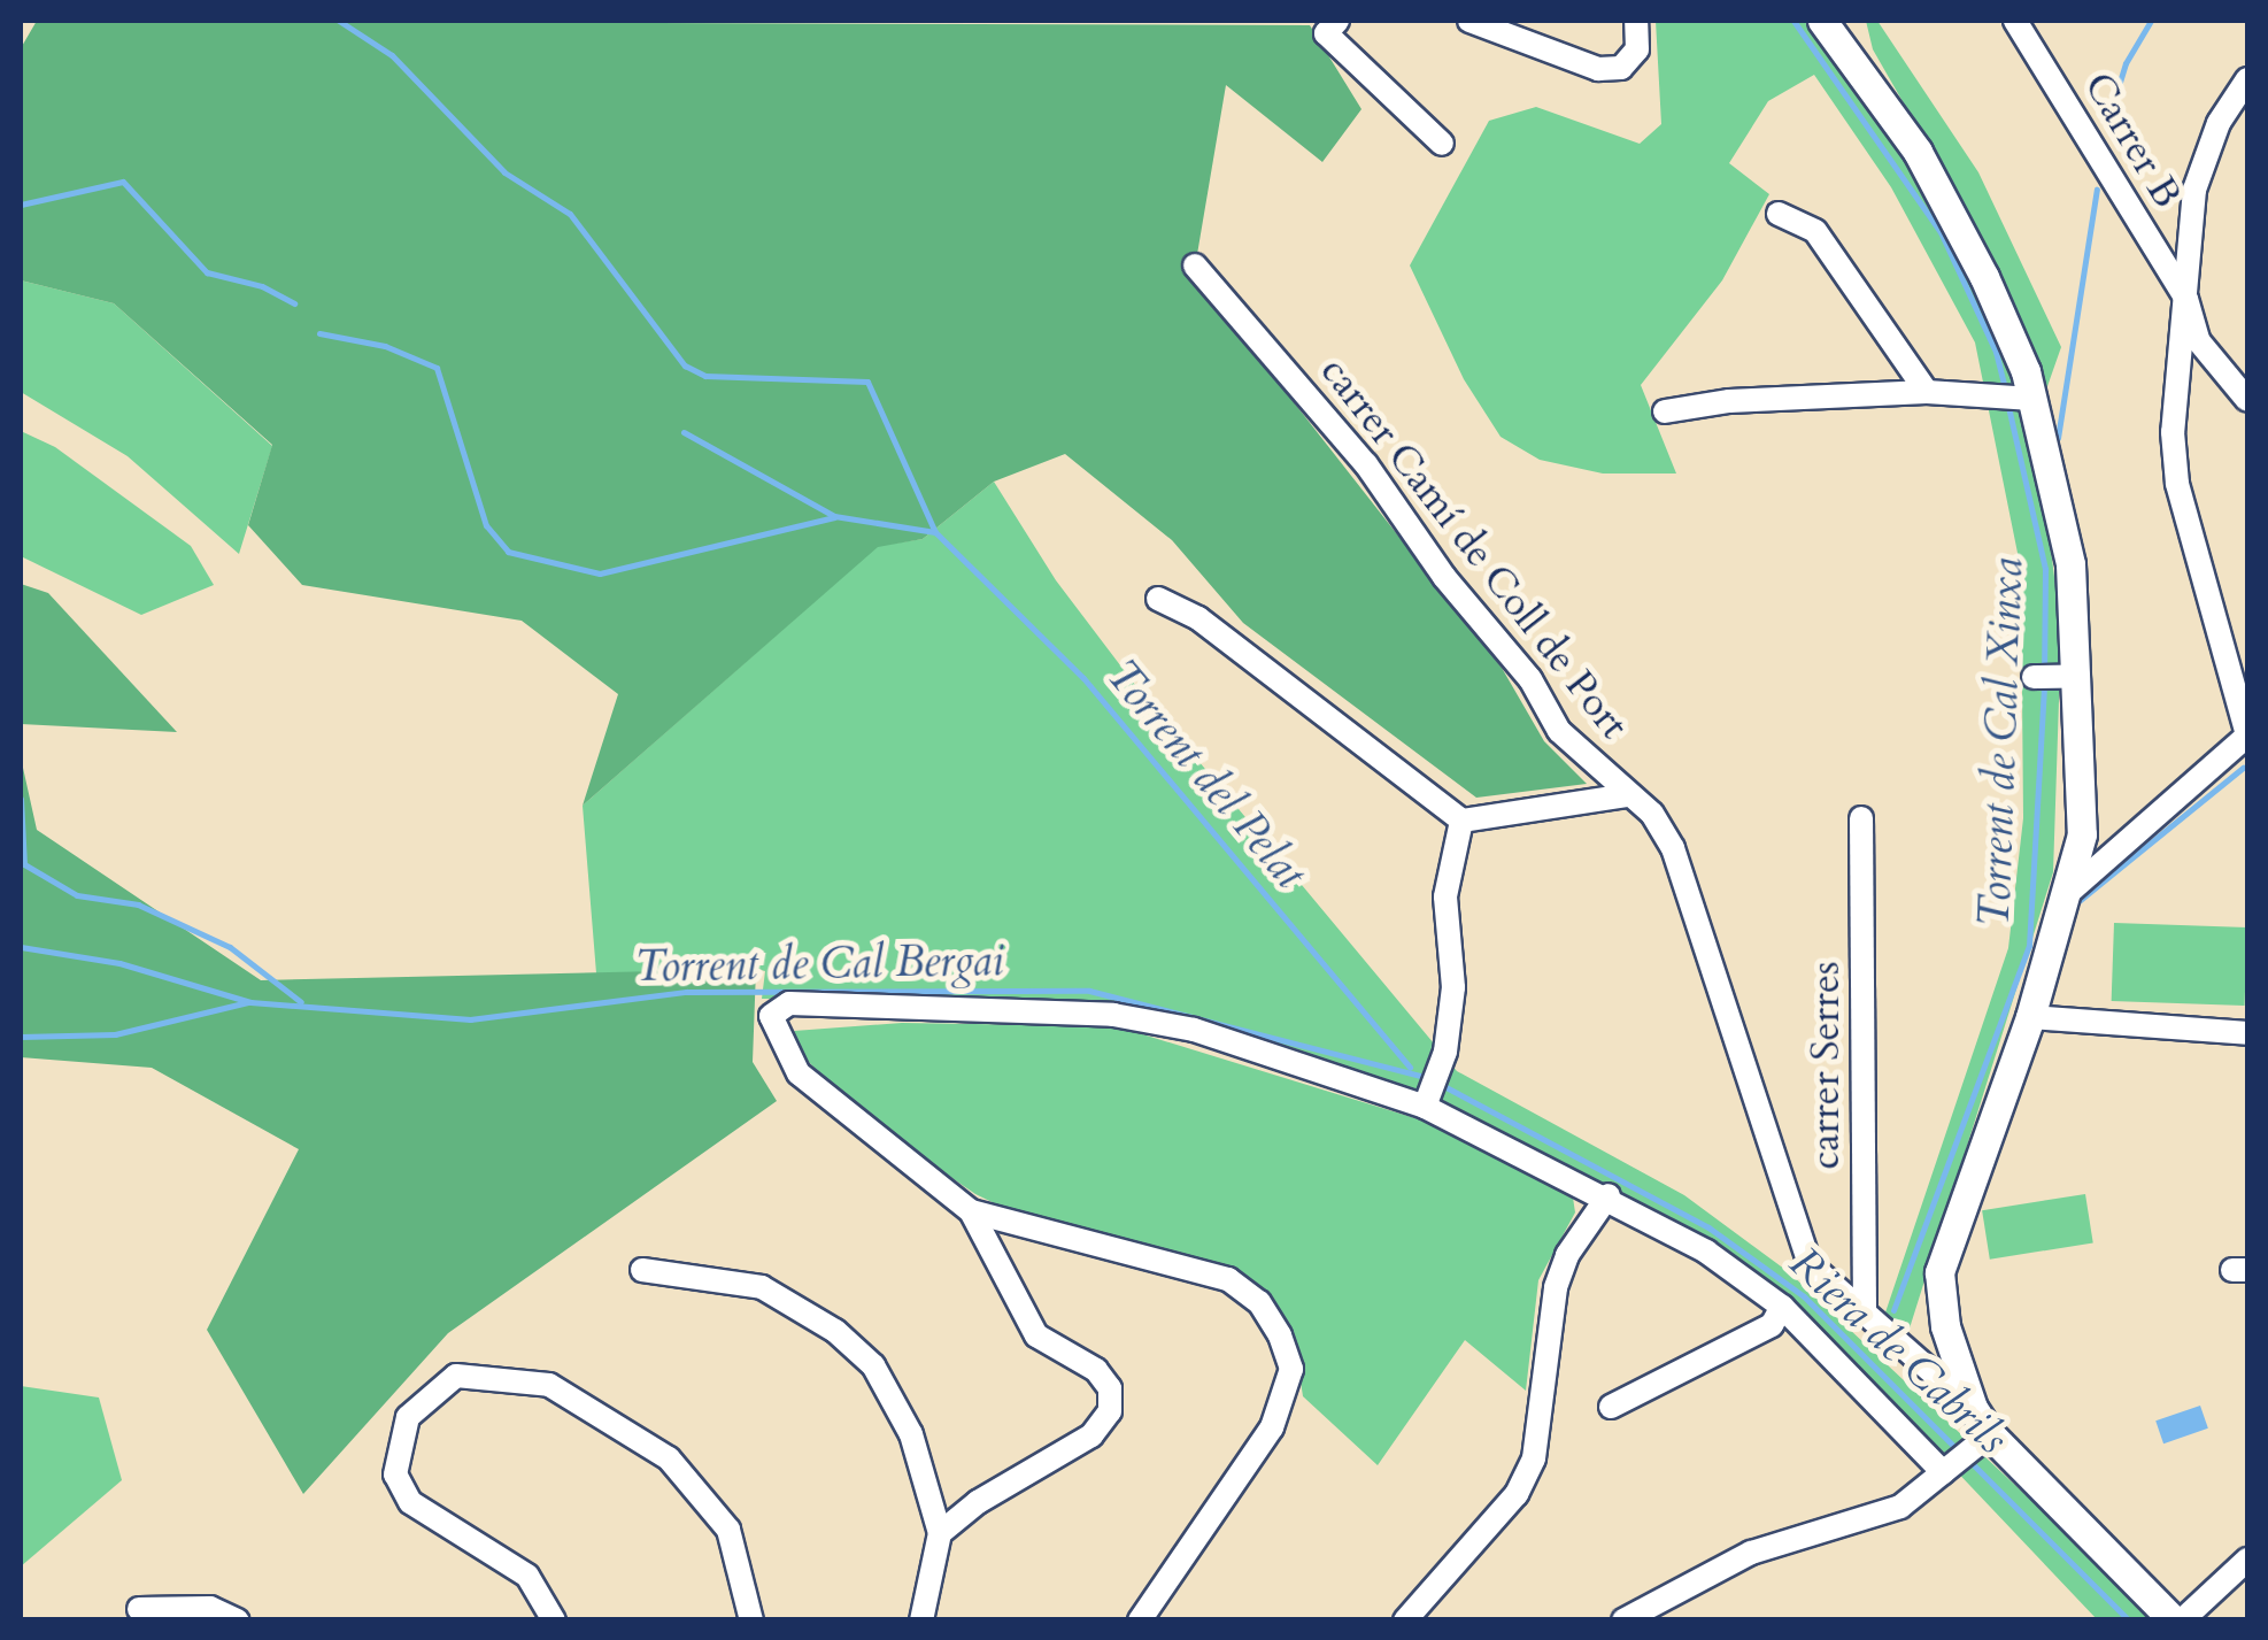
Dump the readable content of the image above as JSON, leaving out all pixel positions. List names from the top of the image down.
{
  "streets": {
    "street": ["Carrer B", "carrer Camí de Coll de Port", "carrer Serres"]
  },
  "crossings": [
    ["carrer Camí de Coll de Port", "carrer Serres"]
  ],
  "water": [
    "Torrent de Cal Xinxa",
    "Torrent del Pelat",
    "Torrent de Cal Bergai",
    "Riera de Cabrils"
  ]
}
